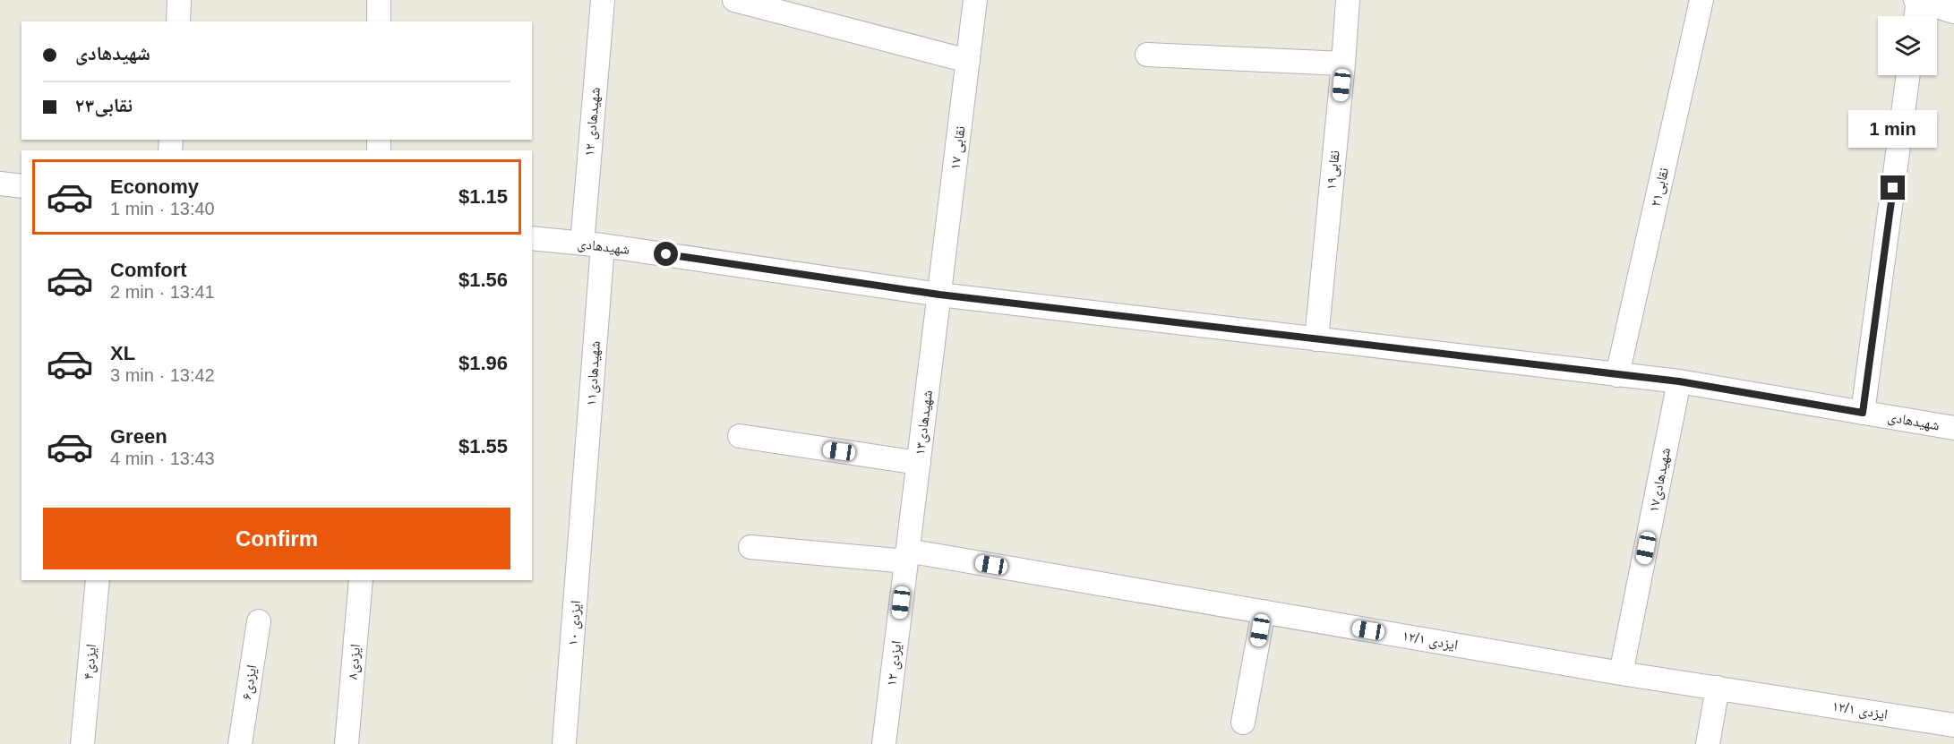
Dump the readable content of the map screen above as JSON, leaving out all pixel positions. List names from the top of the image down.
{
  "streets": {
    "street": [
      "شهیدهادی ۱۲",
      "نقابی ۱۷",
      "نقابی۱۹",
      "نقابی۲۱",
      "شهیدهادی",
      "شهیدهادی۱۱",
      "شهیدهادی۱۳",
      "شهیدهادی۱۷",
      "ایزدی ۱۰",
      "ایزدی ۱۲/۱",
      "ایزدی۴",
      "ایزدی۸",
      "ایزدی ۱۲",
      "ایزدی۶"
    ]
  },
  "crossings": [
    ["شهیدهادی ۱۲", "شهیدهادی"],
    ["شهیدهادی ۱۲", "شهیدهادی۱۱"],
    ["نقابی ۱۷", "شهیدهادی"],
    ["نقابی ۱۷", "شهیدهادی۱۳"],
    ["نقابی۱۹", "شهیدهادی"],
    ["نقابی۲۱", "شهیدهادی"],
    ["شهیدهادی", "شهیدهادی۱۱"],
    ["شهیدهادی", "شهیدهادی۱۳"],
    ["شهیدهادی", "شهیدهادی۱۷"],
    ["شهیدهادی۱۱", "ایزدی ۱۰"],
    ["شهیدهادی۱۳", "ایزدی ۱۲/۱"],
    ["شهیدهادی۱۳", "ایزدی ۱۲"],
    ["شهیدهادی۱۷", "ایزدی ۱۲/۱"],
    ["ایزدی ۱۲/۱", "ایزدی ۱۲"]
  ],
  "page": {
    "banner": ["شهیدهادی", "نقابی۲۳"],
    "bubble": "1 min",
    "list": [
      {
        "name": "Economy",
        "note": "1 min · 13:40",
        "value": "$1.15"
      },
      {
        "name": "Comfort",
        "note": "2 min · 13:41",
        "value": "$1.56"
      },
      {
        "name": "XL",
        "note": "3 min · 13:42",
        "value": "$1.96"
      },
      {
        "name": "Green",
        "note": "4 min · 13:43",
        "value": "$1.55"
      }
    ],
    "buttons": "Confirm"
  }
}
